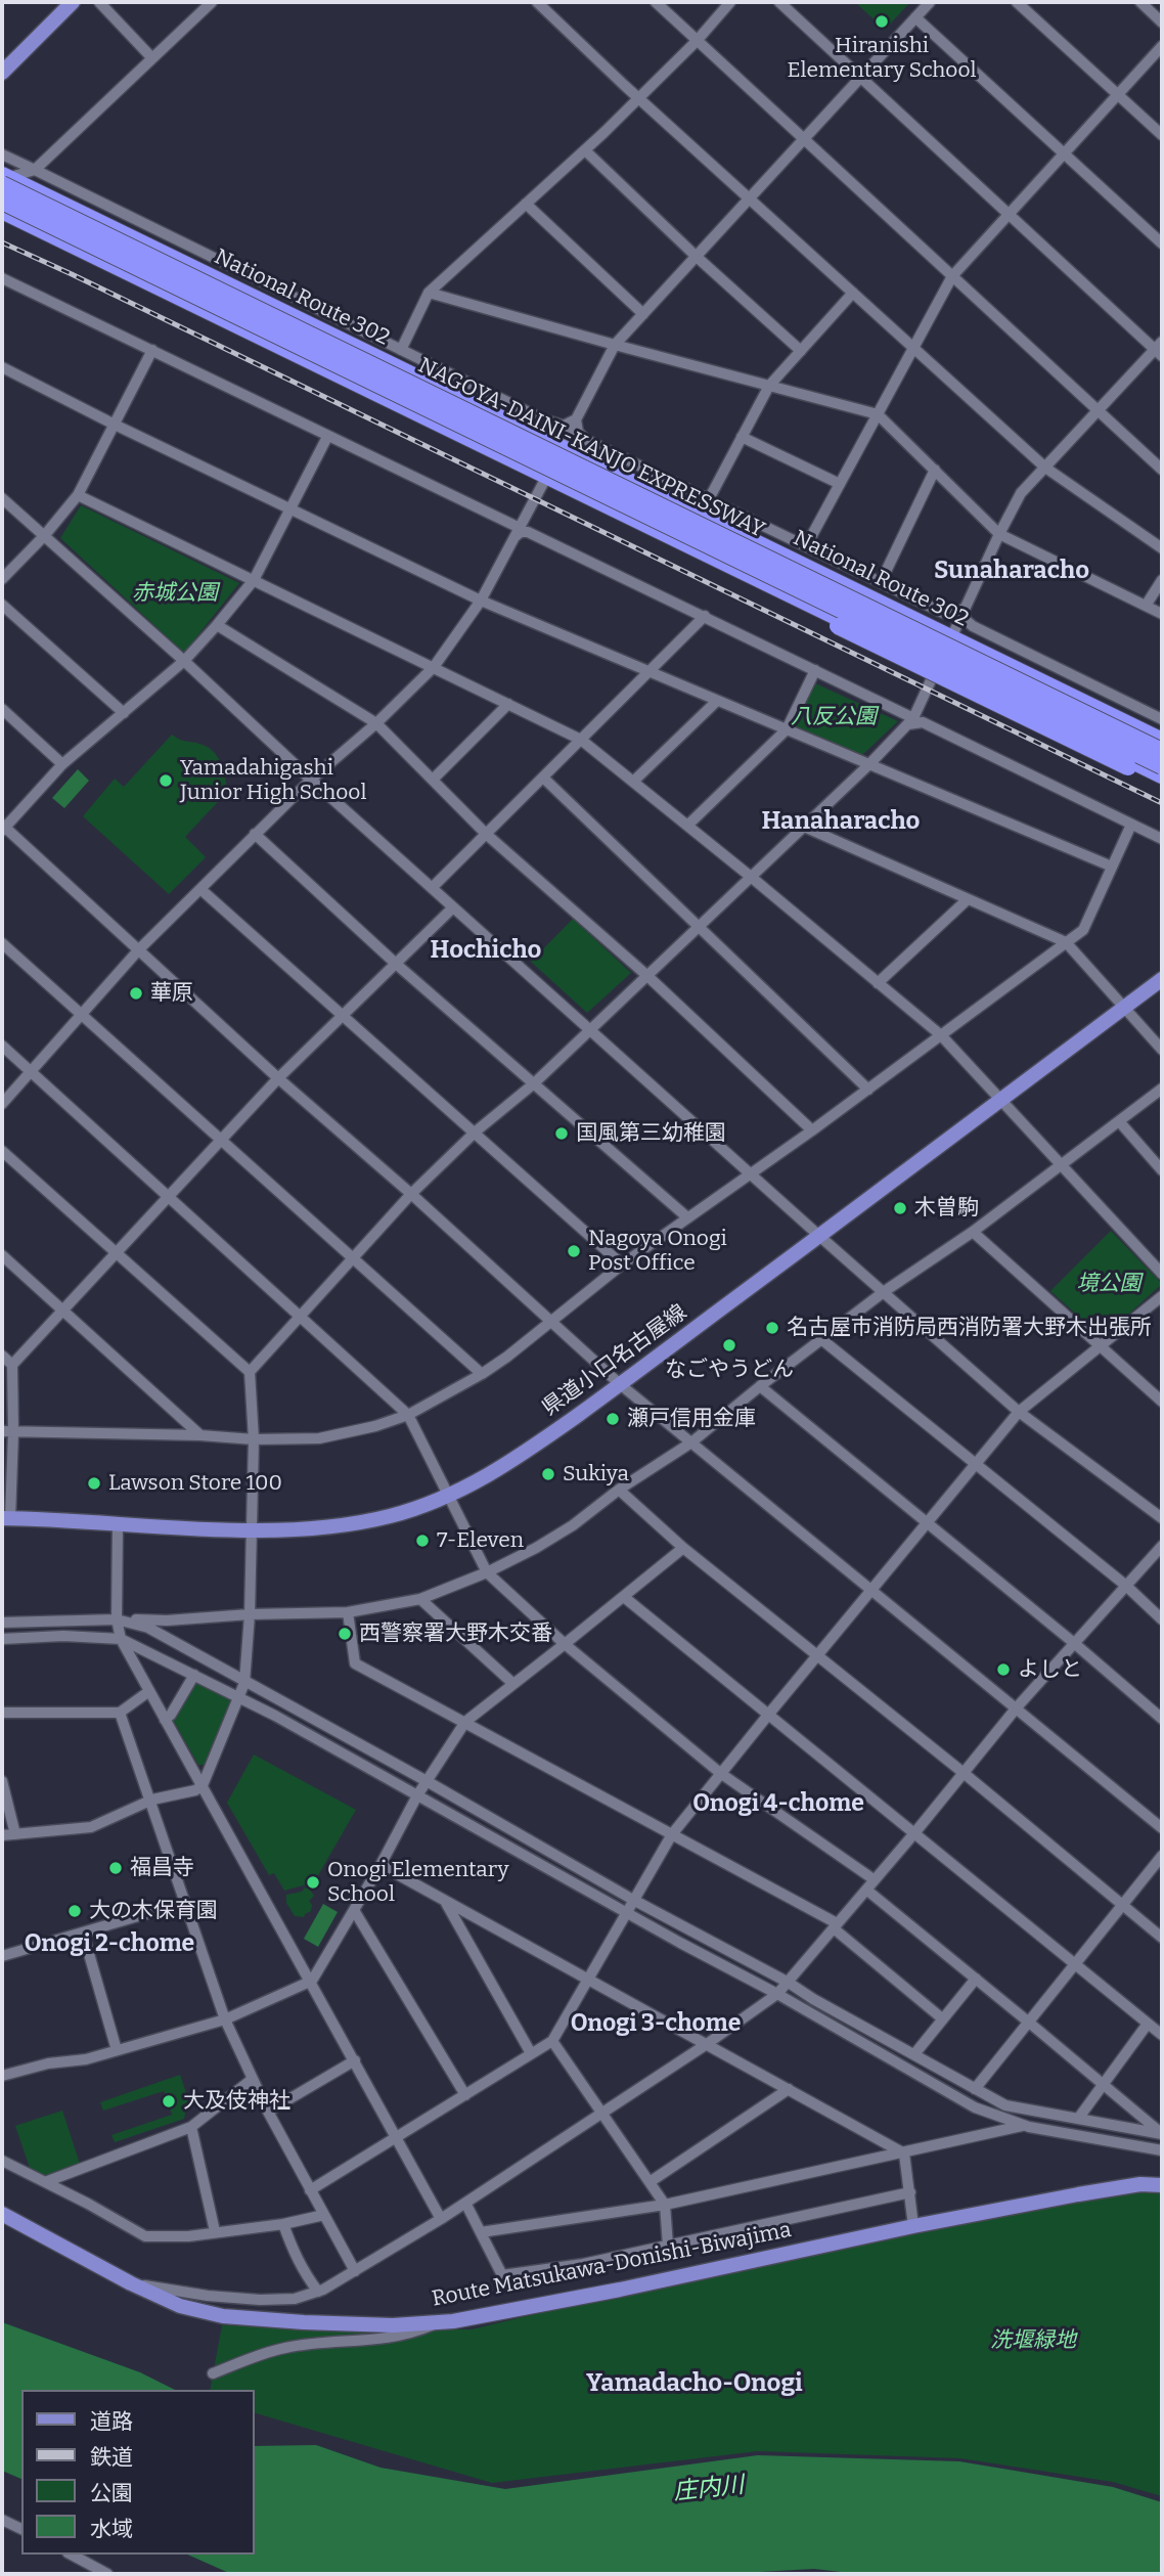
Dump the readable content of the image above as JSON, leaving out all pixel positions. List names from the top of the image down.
{
  "streets": {
    "highway": ["National Route 302", "NAGOYA-DAINI-KANJO EXPRESSWAY"],
    "main road": ["県道小口名古屋線", "Route Matsukawa-Donishi-Biwajima"]
  },
  "crossings": [
    ["National Route 302", "NAGOYA-DAINI-KANJO EXPRESSWAY"]
  ],
  "districts": [
    "Sunaharacho",
    "Hanaharacho",
    "Hochicho",
    "Onogi 4-chome",
    "Onogi 2-chome",
    "Onogi 3-chome",
    "Yamadacho-Onogi"
  ],
  "water": ["庄内川"],
  "parks": [
    "赤城公園",
    "八反公園",
    "境公園",
    "洗堰緑地"
  ],
  "places": [
    "Hiranishi Elementary School",
    "Yamadahigashi Junior High School",
    "華原",
    "国風第三幼稚園",
    "木曽駒",
    "Nagoya Onogi Post Office",
    "名古屋市消防局西消防署大野木出張所",
    "なごやうどん",
    "瀬戸信用金庫",
    "Sukiya",
    "Lawson Store 100",
    "7-Eleven",
    "西警察署大野木交番",
    "よしと",
    "福昌寺",
    "Onogi Elementary School",
    "大の木保育園",
    "大及伎神社"
  ],
  "legend": [
    "道路",
    "鉄道",
    "公園",
    "水域"
  ]
}
